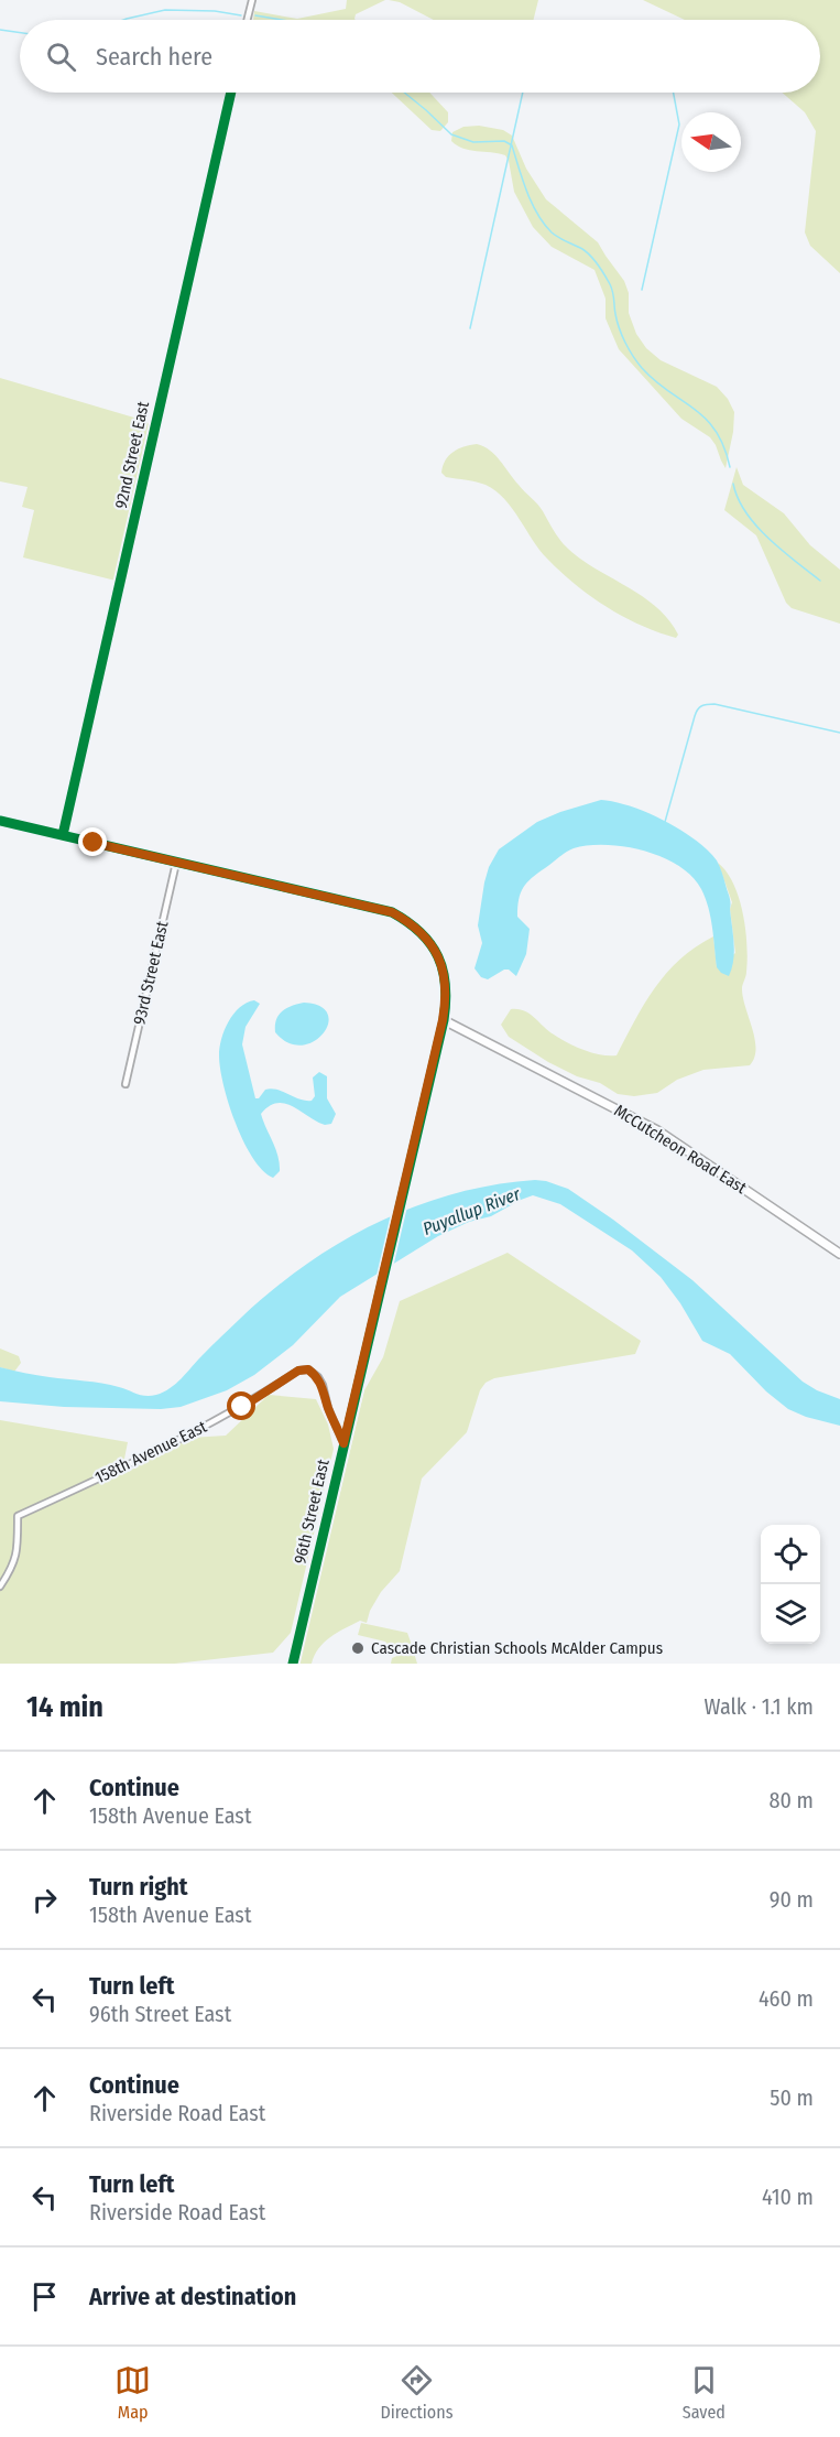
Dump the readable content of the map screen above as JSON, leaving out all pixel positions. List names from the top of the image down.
{
  "streets": {
    "street": [
      "92nd Street East",
      "93rd Street East",
      "McCutcheon Road East",
      "158th Avenue East",
      "96th Street East"
    ]
  },
  "crossings": [
    ["92nd Street East", "96th Street East"],
    ["93rd Street East", "96th Street East"],
    ["McCutcheon Road East", "96th Street East"],
    ["158th Avenue East", "96th Street East"]
  ],
  "water": ["Puyallup River"],
  "places": ["Cascade Christian Schools McAlder Campus"],
  "north": "left",
  "page": {
    "search": "Search here",
    "heading": ["14 min", "Walk · 1.1 km"],
    "list": [
      ["Continue", "158th Avenue East", "80 m"],
      ["Turn right", "158th Avenue East", "90 m"],
      ["Turn left", "96th Street East", "460 m"],
      ["Continue", "Riverside Road East", "50 m"],
      ["Turn left", "Riverside Road East", "410 m"],
      "Arrive at destination"
    ],
    "nav": ["Map", "Directions", "Saved"]
  }
}
